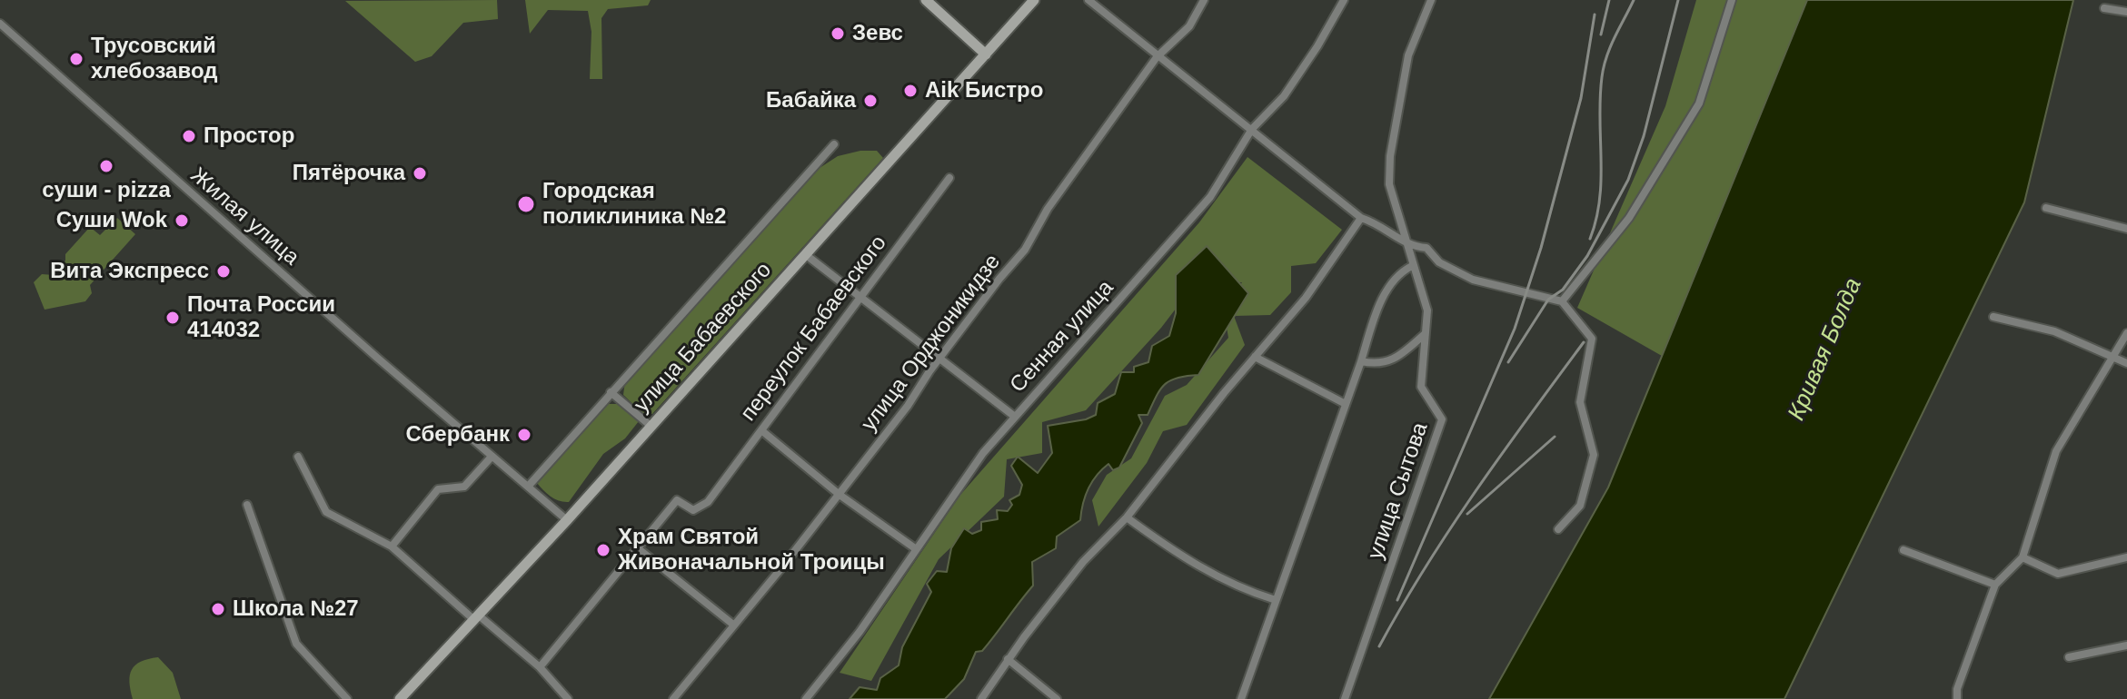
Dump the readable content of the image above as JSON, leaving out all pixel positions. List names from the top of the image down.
{
  "streets": {
    "main road": ["улица Бабаевского"],
    "street": [
      "Жилая улица",
      "переулок Бабаевского",
      "Сенная улица",
      "улица Орджоникидзе",
      "улица Сытова"
    ]
  },
  "crossings": [
    ["Жилая улица", "улица Бабаевского"]
  ],
  "water": ["Кривая Болда"],
  "places": [
    "Зевс",
    "Трусовский хлебозавод",
    "Aik Бистро",
    "Бабайка",
    "Простор",
    "суши - pizza",
    "Пятёрочка",
    "Городская поликлиника №2",
    "Суши Wok",
    "Вита Экспресс",
    "Почта России 414032",
    "Сбербанк",
    "Храм Святой Живоначальной Троицы",
    "Школа №27"
  ]
}
